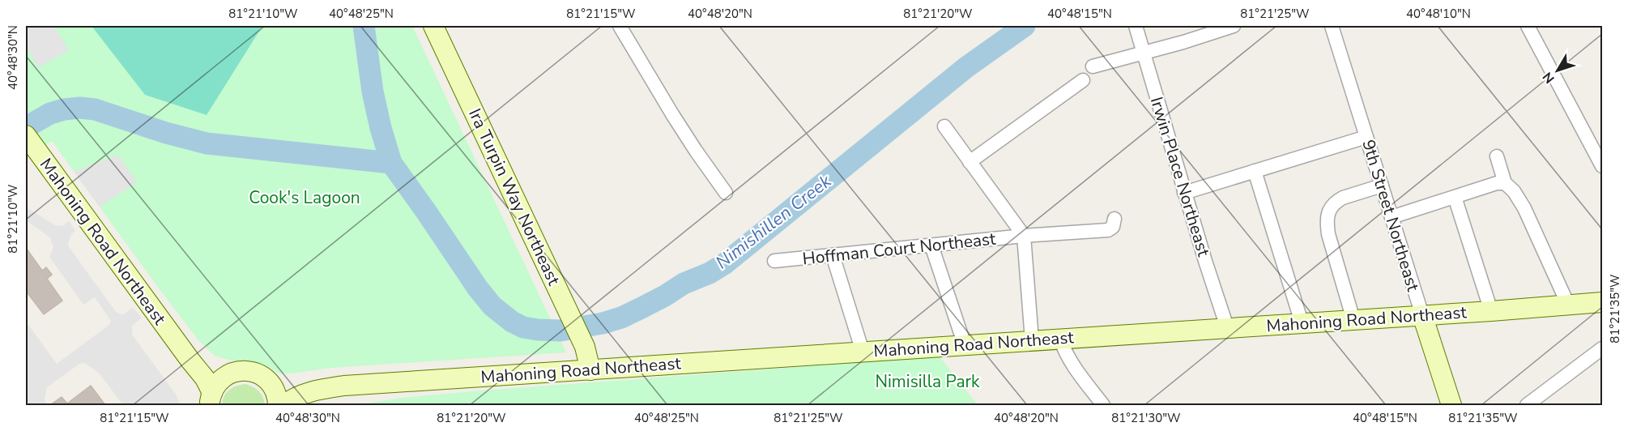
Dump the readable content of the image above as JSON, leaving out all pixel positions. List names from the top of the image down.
{
  "streets": {
    "main road": ["Ira Turpin Way Northeast", "9th Street Northeast", "Mahoning Road Northeast"],
    "street": ["Irwin Place Northeast", "Hoffman Court Northeast"]
  },
  "crossings": [
    ["Irwin Place Northeast", "Mahoning Road Northeast"],
    ["Ira Turpin Way Northeast", "Mahoning Road Northeast"],
    ["9th Street Northeast", "Mahoning Road Northeast"]
  ],
  "water": ["Nimishillen Creek"],
  "parks": ["Cook's Lagoon", "Nimisilla Park"],
  "north": "bottom left",
  "coordinates": [
    "81°21'10\"W",
    "40°48'25\"N",
    "81°21'15\"W",
    "40°48'20\"N",
    "81°21'20\"W",
    "40°48'15\"N",
    "81°21'25\"W",
    "40°48'10\"N",
    "40°48'30\"N",
    "81°21'35\"W",
    "81°21'30\"W"
  ]
}
